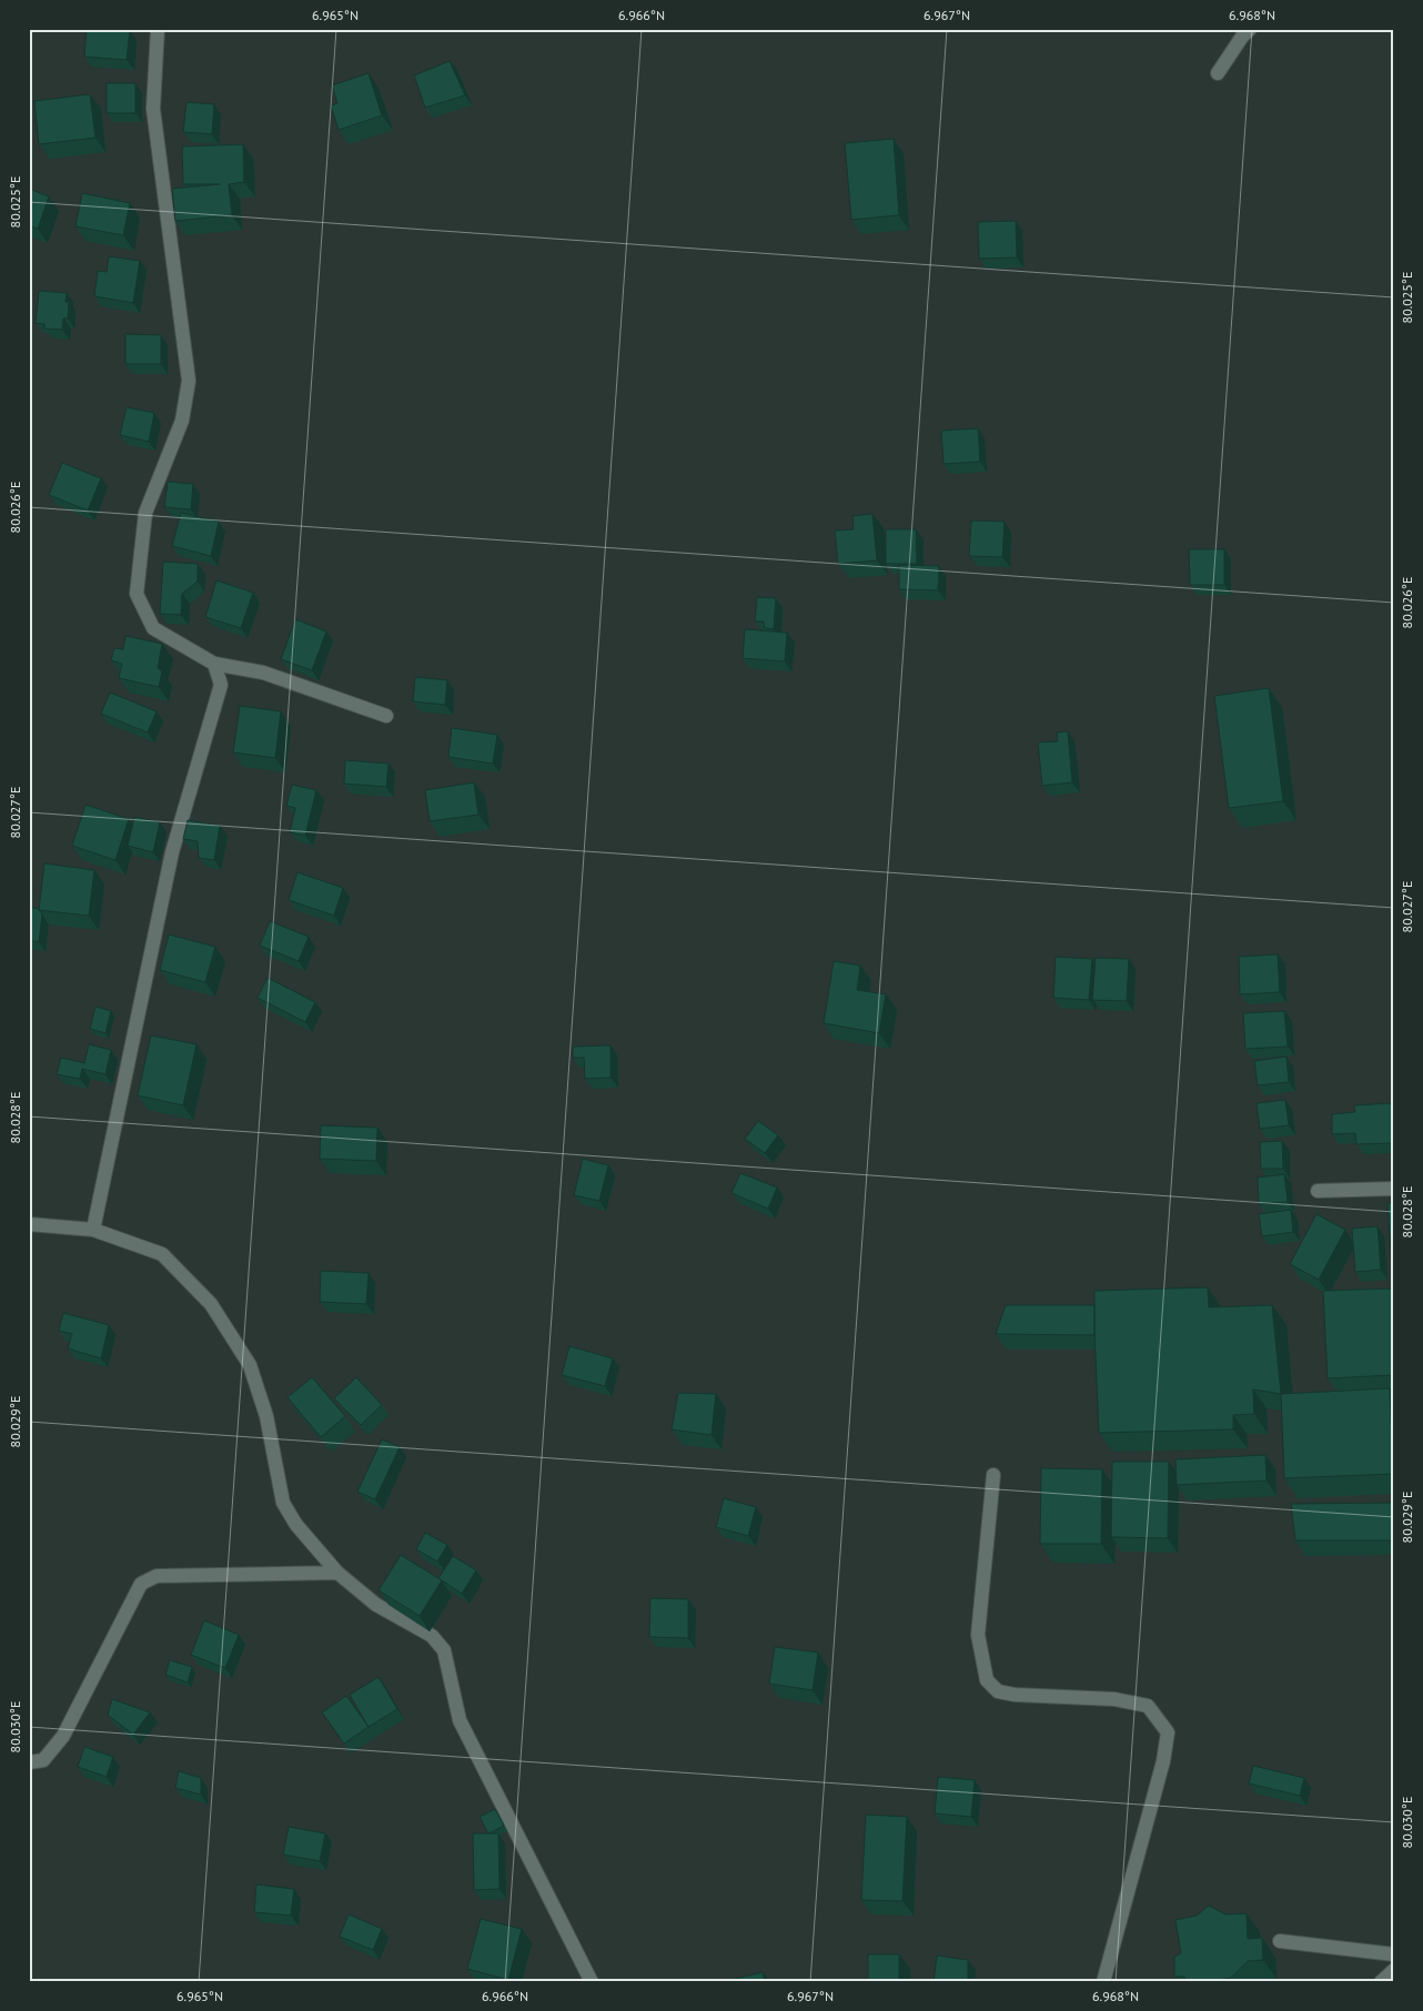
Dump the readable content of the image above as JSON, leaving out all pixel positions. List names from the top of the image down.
{
  "coordinates": [
    "6.965°N",
    "6.966°N",
    "6.967°N",
    "6.968°N",
    "80.025°E",
    "80.026°E",
    "80.027°E",
    "80.028°E",
    "80.029°E",
    "80.030°E"
  ]
}
